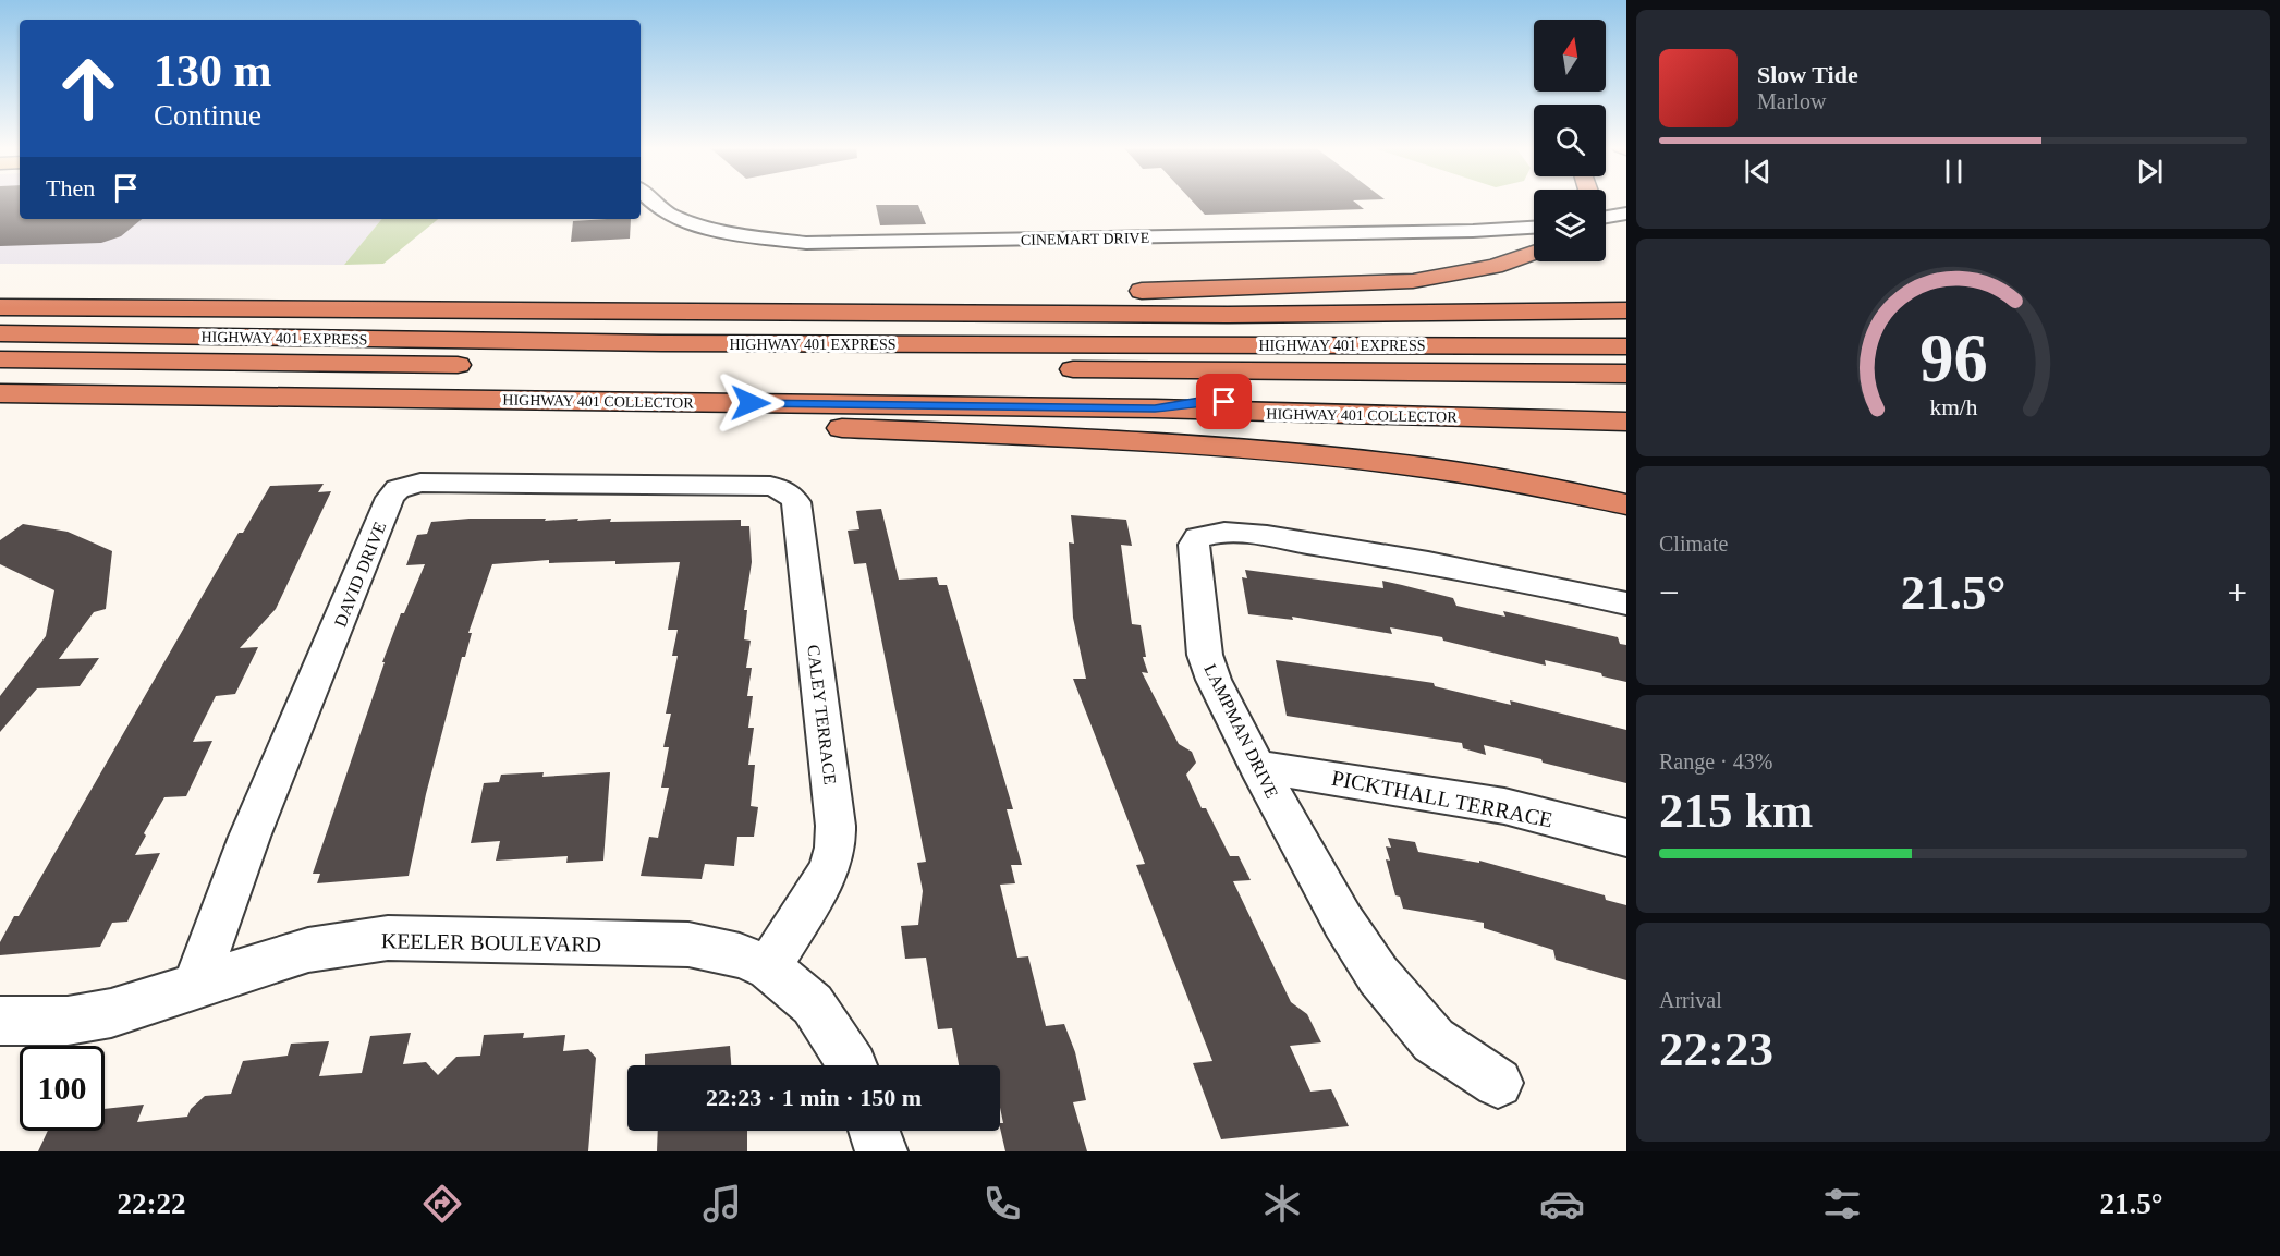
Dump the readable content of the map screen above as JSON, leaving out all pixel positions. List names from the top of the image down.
{
  "streets": {
    "highway": ["HIGHWAY 401 EXPRESS", "HIGHWAY 401 COLLECTOR"],
    "street": [
      "CINEMART DRIVE",
      "DAVID DRIVE",
      "CALEY TERRACE",
      "LAMPMAN DRIVE",
      "PICKTHALL TERRACE",
      "KEELER BOULEVARD"
    ]
  },
  "crossings": [
    ["DAVID DRIVE", "CALEY TERRACE"],
    ["DAVID DRIVE", "KEELER BOULEVARD"],
    ["CALEY TERRACE", "KEELER BOULEVARD"],
    ["LAMPMAN DRIVE", "PICKTHALL TERRACE"]
  ],
  "north": "top",
  "page": {
    "turn": ["130 m", "Continue"],
    "song": ["Slow Tide", "Marlow"],
    "then": "Then",
    "tile": [
      "Climate",
      ["Range · 43%", "215 km"],
      ["Arrival", "22:23"]
    ],
    "heat": ["−", "21.5°", "+"],
    "limit": "100",
    "trip": "22:23 · 1 min · 150 m",
    "tabs": ["22:22", "21.5°"],
    "gauge": ["96", "km/h"]
  }
}
